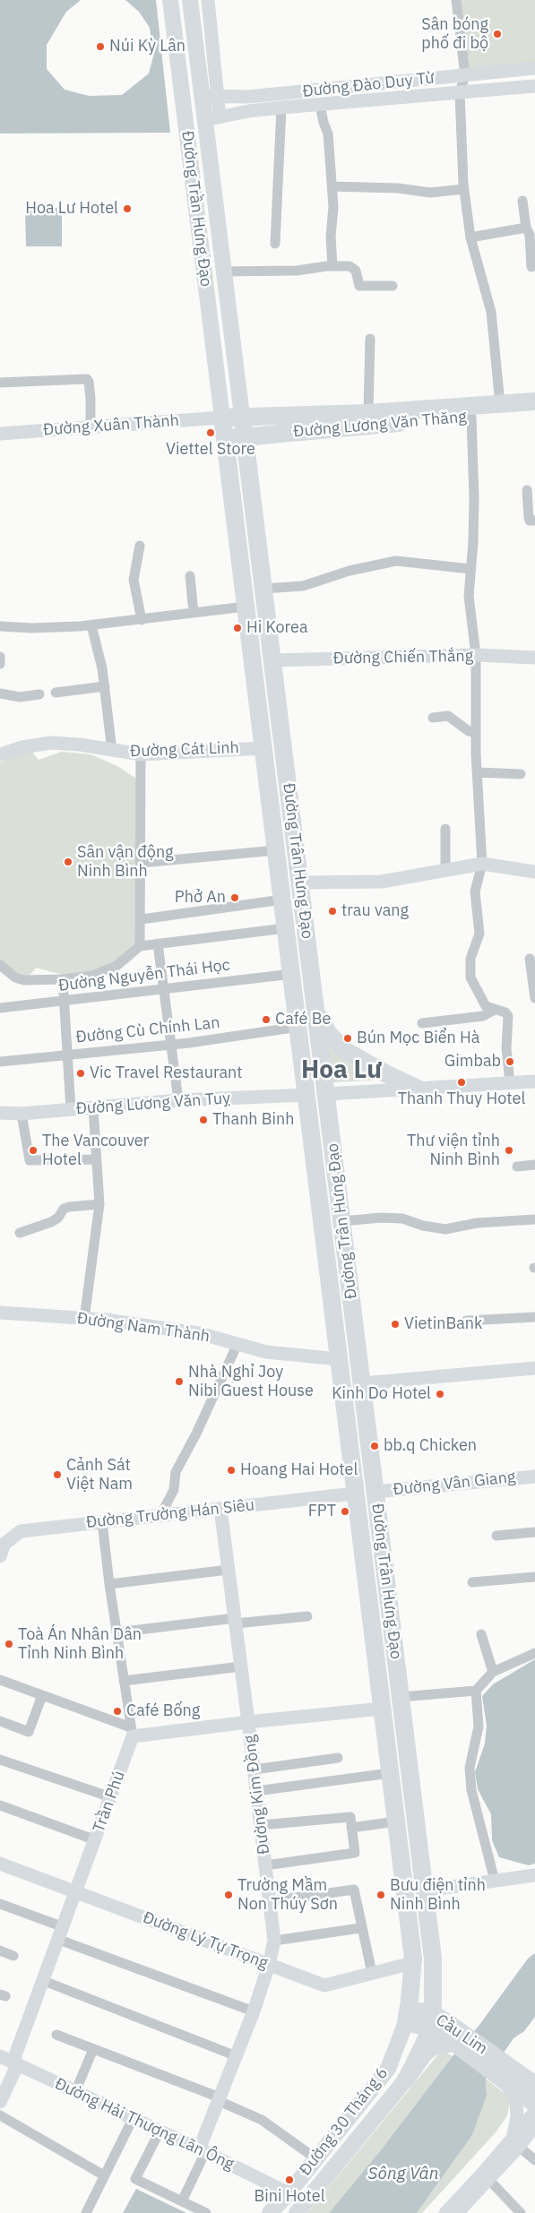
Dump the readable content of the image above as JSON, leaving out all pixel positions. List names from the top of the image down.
{
  "streets": {
    "highway": ["Đường Lương Văn Thăng", "Đường Trân Hưng Đạo", "Cầu Lim"],
    "main road": ["Đường Trần Hưng Đạo", "Đường 30 Tháng 6"],
    "street": [
      "Đường Đào Duy Từ",
      "Đường Xuân Thành",
      "Đường Chiến Thắng",
      "Đường Cát Linh",
      "Đường Nguyễn Thái Học",
      "Đường Cù Chính Lan",
      "Đường Lương Văn Tuỵ",
      "Đường Nam Thành",
      "Đường Vân Giang",
      "Đường Trường Hán Siêu",
      "Đường Kim Đồng",
      "Trần Phú",
      "Đường Lý Tự Trọng",
      "Đường Hải Thượng Lãn Ông"
    ]
  },
  "crossings": [
    ["Đường Đào Duy Từ", "Đường Trần Hưng Đạo"],
    ["Đường Trần Hưng Đạo", "Đường Lương Văn Thăng"],
    ["Đường Trần Hưng Đạo", "Đường Xuân Thành"],
    ["Đường Trần Hưng Đạo", "Đường Trân Hưng Đạo"],
    ["Đường Lương Văn Thăng", "Đường Xuân Thành"],
    ["Đường Lương Văn Thăng", "Đường Trân Hưng Đạo"],
    ["Đường Xuân Thành", "Đường Trân Hưng Đạo"],
    ["Đường Chiến Thắng", "Đường Trân Hưng Đạo"],
    ["Đường Cát Linh", "Đường Trân Hưng Đạo"],
    ["Đường Trân Hưng Đạo", "Đường Nguyễn Thái Học"],
    ["Đường Trân Hưng Đạo", "Đường Cù Chính Lan"],
    ["Đường Trân Hưng Đạo", "Đường Lương Văn Tuỵ"],
    ["Đường Trân Hưng Đạo", "Đường Nam Thành"],
    ["Đường Trân Hưng Đạo", "Đường Vân Giang"],
    ["Đường Trân Hưng Đạo", "Đường Trường Hán Siêu"],
    ["Đường Trân Hưng Đạo", "Đường Lý Tự Trọng"],
    ["Đường Trân Hưng Đạo", "Cầu Lim"],
    ["Đường Trân Hưng Đạo", "Đường 30 Tháng 6"],
    ["Đường Trường Hán Siêu", "Đường Kim Đồng"],
    ["Đường Kim Đồng", "Đường Lý Tự Trọng"],
    ["Đường Kim Đồng", "Đường Hải Thượng Lãn Ông"],
    ["Trần Phú", "Đường Lý Tự Trọng"],
    ["Trần Phú", "Đường Hải Thượng Lãn Ông"],
    ["Cầu Lim", "Đường 30 Tháng 6"],
    ["Đường 30 Tháng 6", "Đường Hải Thượng Lãn Ông"]
  ],
  "districts": ["Hoa Lư"],
  "water": ["Sông Vân"],
  "places": [
    "Sân bóng phố đi bộ",
    "Núi Kỳ Lân",
    "Hoa Lư Hotel",
    "Viettel Store",
    "Hi Korea",
    "Sân vận động Ninh Bình",
    "Phở An",
    "trau vang",
    "Café Be",
    "Bún Mọc Biển Hà",
    "Gimbab",
    "Vic Travel Restaurant",
    "Thanh Thuy Hotel",
    "Thanh Binh",
    "The Vancouver Hotel",
    "Thư viện tỉnh Ninh Bình",
    "VietinBank",
    "Nhà Nghỉ Joy Nibi Guest House",
    "Kinh Do Hotel",
    "bb.q Chicken",
    "Hoang Hai Hotel",
    "Cảnh Sát Việt Nam",
    "FPT",
    "Toà Án Nhân Dân Tỉnh Ninh Bình",
    "Café Bống",
    "Trường Mầm Non Thúy Sơn",
    "Bưu điện tỉnh Ninh Bình",
    "Bini Hotel"
  ]
}
